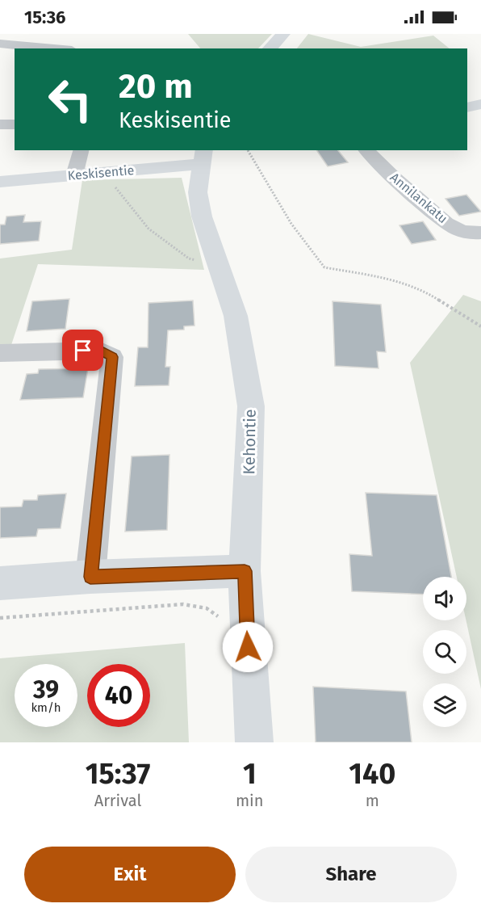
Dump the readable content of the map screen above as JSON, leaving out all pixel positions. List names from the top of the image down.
{
  "streets": {
    "street": ["Keskisentie", "Annilankatu", "Kehontie"]
  },
  "crossings": [
    ["Keskisentie", "Kehontie"]
  ],
  "page": {
    "status": "15:36",
    "turn": ["20 m", "Keskisentie"],
    "speed": "39 km/h",
    "limit": "40",
    "eta": [
      "15:37",
      "Arrival",
      "1",
      "min",
      "140",
      "m"
    ],
    "buttons": ["Exit", "Share"]
  }
}
